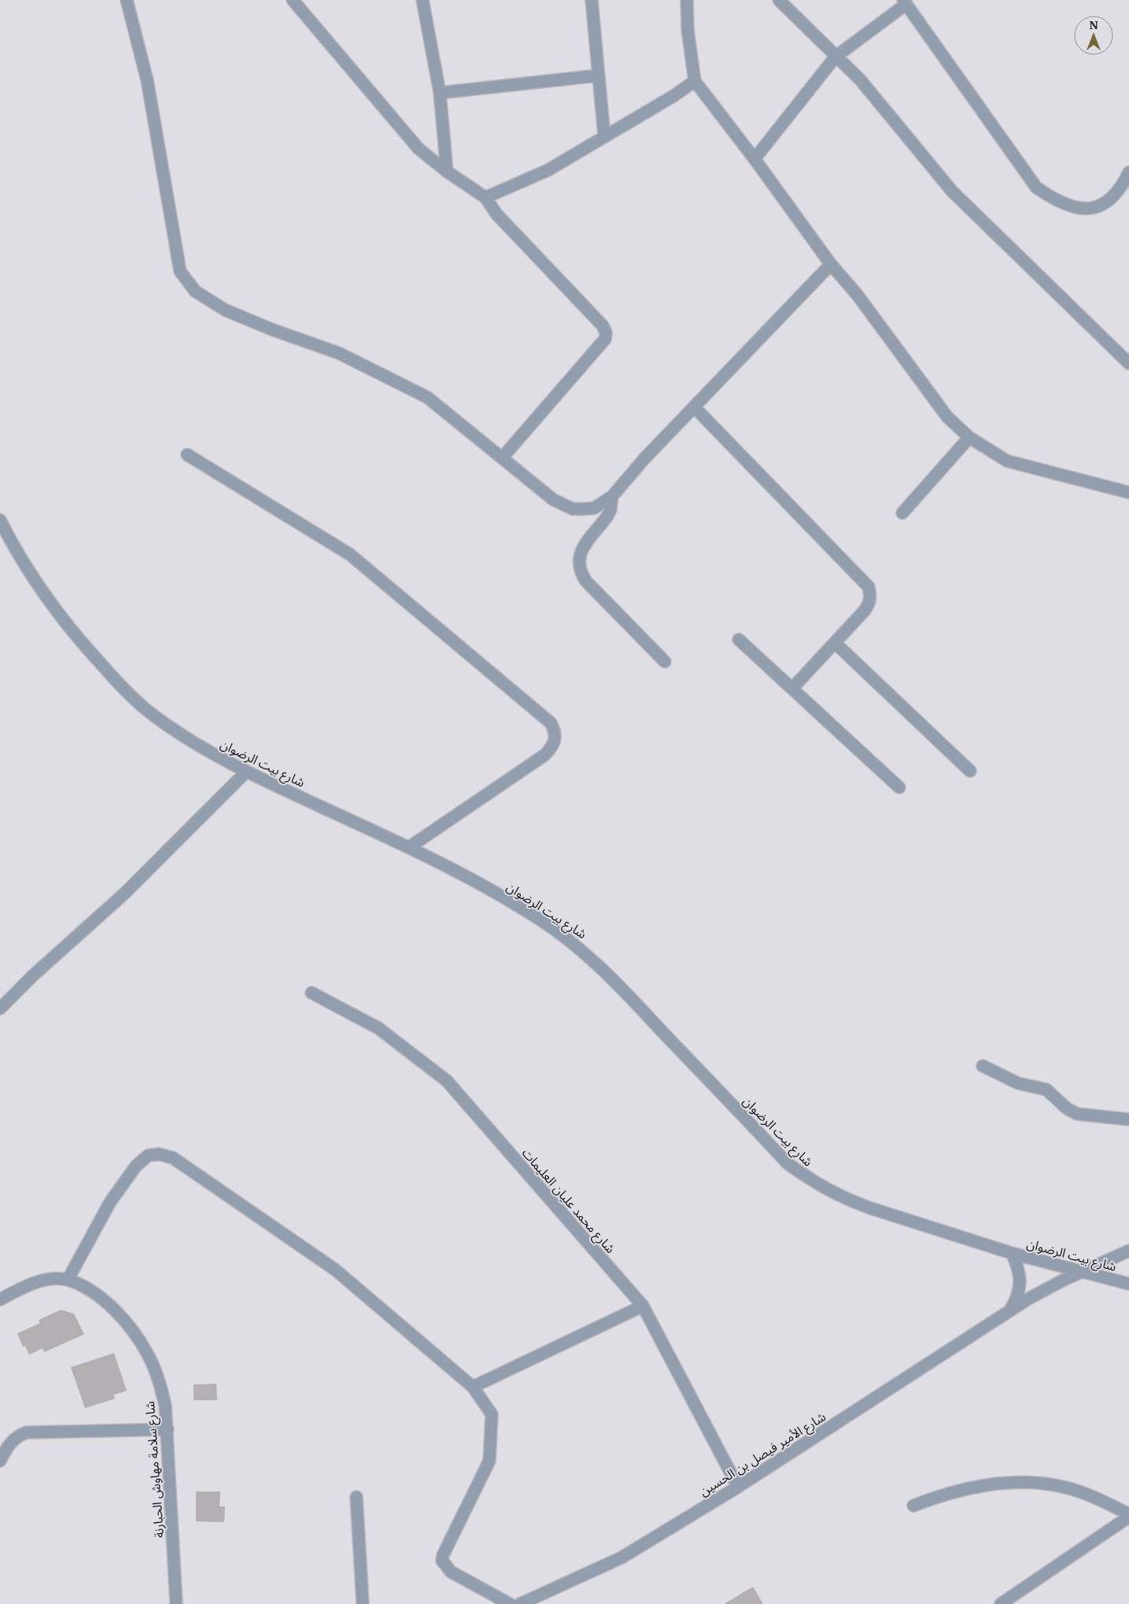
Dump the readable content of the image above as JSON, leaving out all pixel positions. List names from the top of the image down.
{
  "streets": {
    "street": [
      "شارع بيت الرضوان",
      "شارع محمد عليان العليمات",
      "شارع الأمير فيصل بن الحسين",
      "شارع سلامة مهاوش الحبارنة"
    ]
  },
  "crossings": [
    ["شارع بيت الرضوان", "شارع الأمير فيصل بن الحسين"],
    ["شارع محمد عليان العليمات", "شارع الأمير فيصل بن الحسين"]
  ],
  "north": "top"
}
